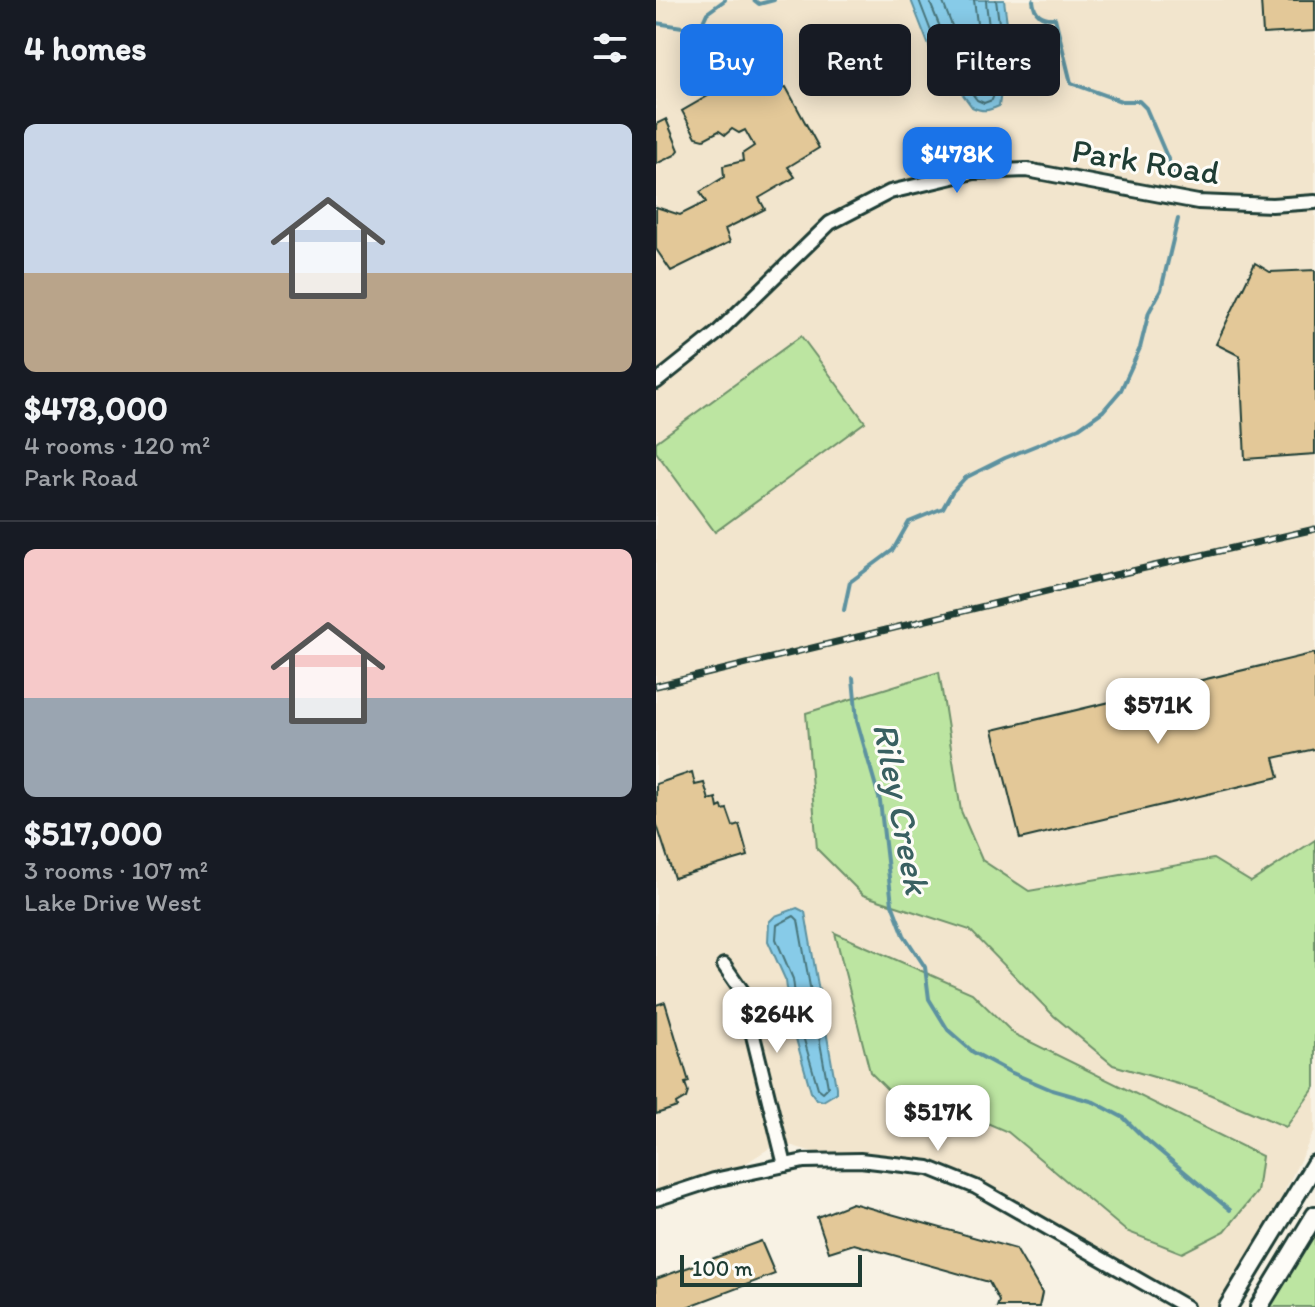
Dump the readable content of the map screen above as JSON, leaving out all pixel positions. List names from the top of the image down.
{
  "streets": {
    "street": ["Park Road"]
  },
  "water": ["Riley Creek"],
  "scale_bar": "100 m",
  "page": {
    "heading": "4 homes",
    "chip": ["Buy", "Rent", "Filters"],
    "list": [
      {
        "name": "$478,000",
        "note": "4 rooms · 120 m² · Park Road"
      },
      {
        "name": "$517,000",
        "note": "3 rooms · 107 m² · Lake Drive West"
      }
    ],
    "price": [
      "$478K",
      "$571K",
      "$264K",
      "$517K"
    ],
    "scale": "100 m"
  }
}
